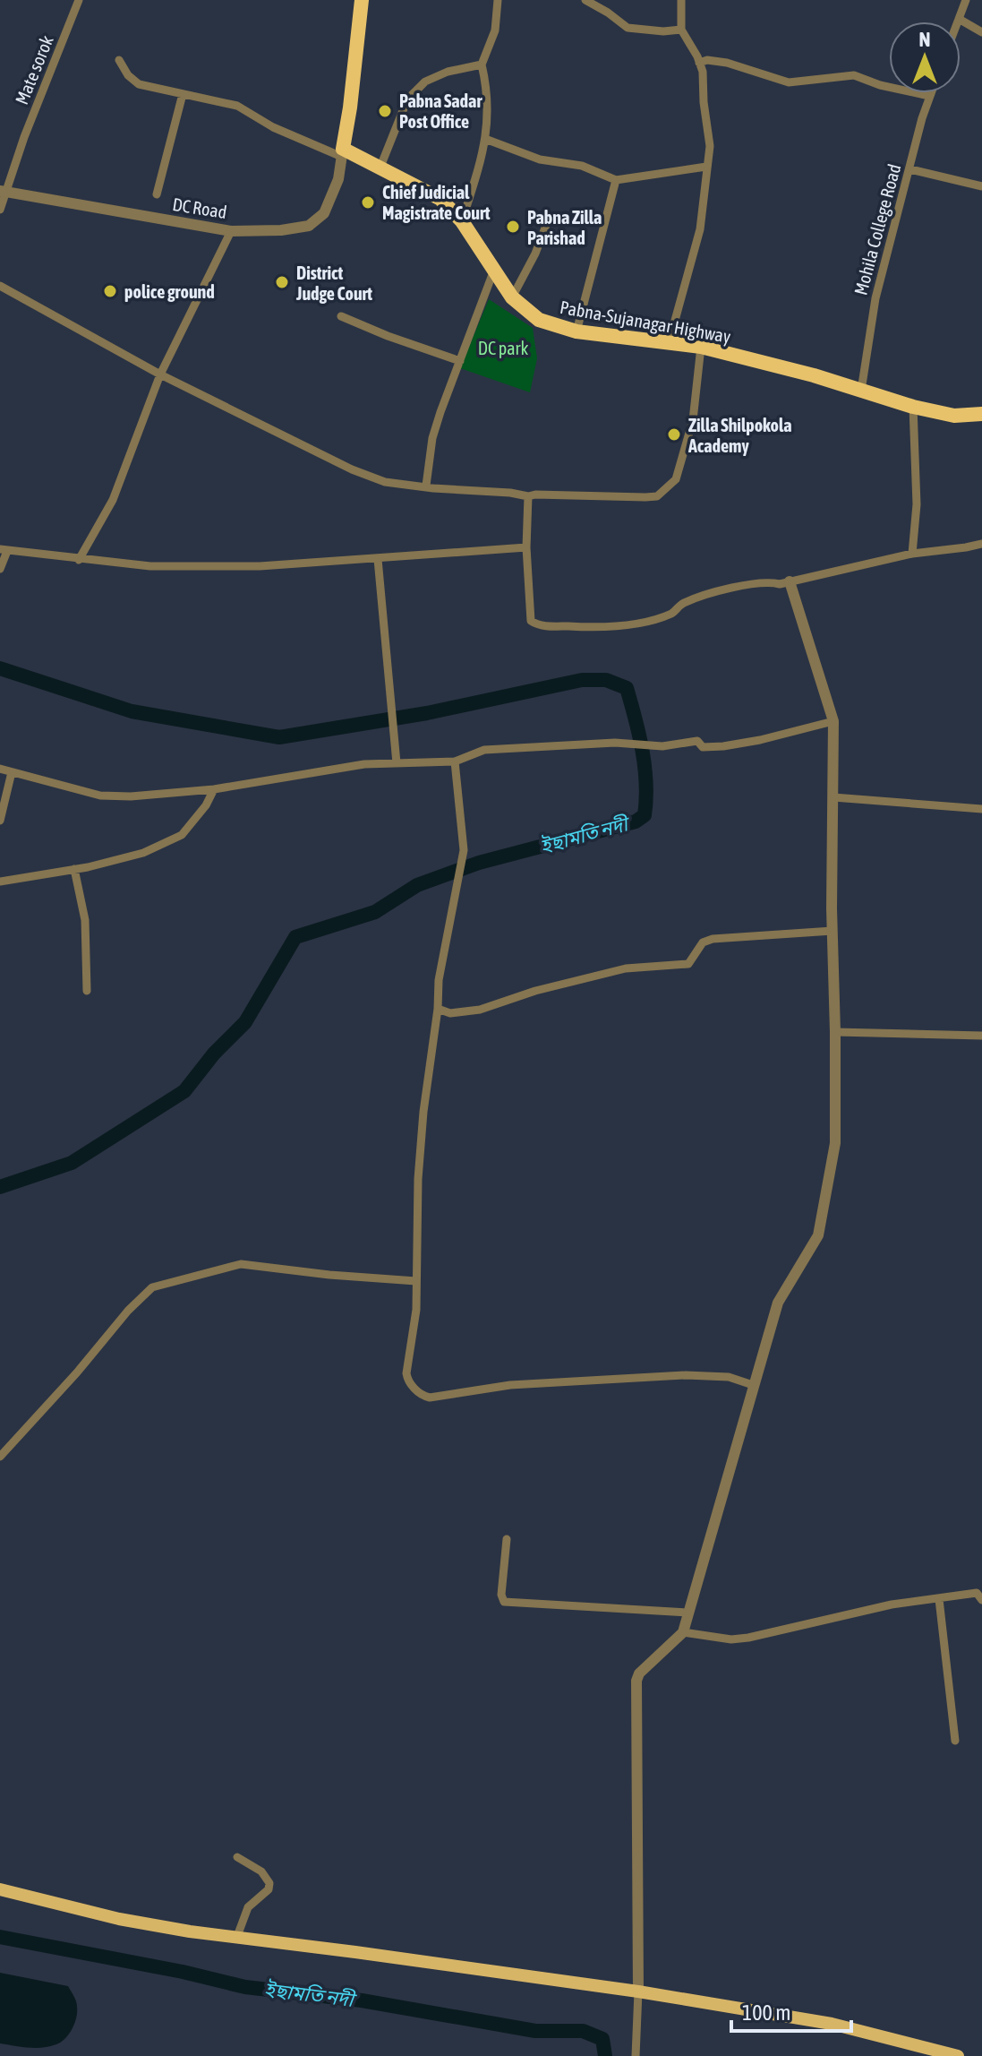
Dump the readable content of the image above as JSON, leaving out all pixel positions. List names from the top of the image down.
{
  "streets": {
    "highway": ["Pabna-Sujanagar Highway"],
    "street": ["Mate sorok", "DC Road", "Mohila College Road"]
  },
  "crossings": [
    ["Mate sorok", "DC Road"],
    ["DC Road", "Pabna-Sujanagar Highway"],
    ["Mohila College Road", "Pabna-Sujanagar Highway"]
  ],
  "water": ["ইছামতি নদী"],
  "parks": ["DC park"],
  "places": [
    "Pabna Sadar Post Office",
    "Chief Judicial Magistrate Court",
    "Pabna Zilla Parishad",
    "District Judge Court",
    "police ground",
    "Zilla Shilpokola Academy"
  ],
  "scale_bar": "100 m",
  "north": "top"
}
